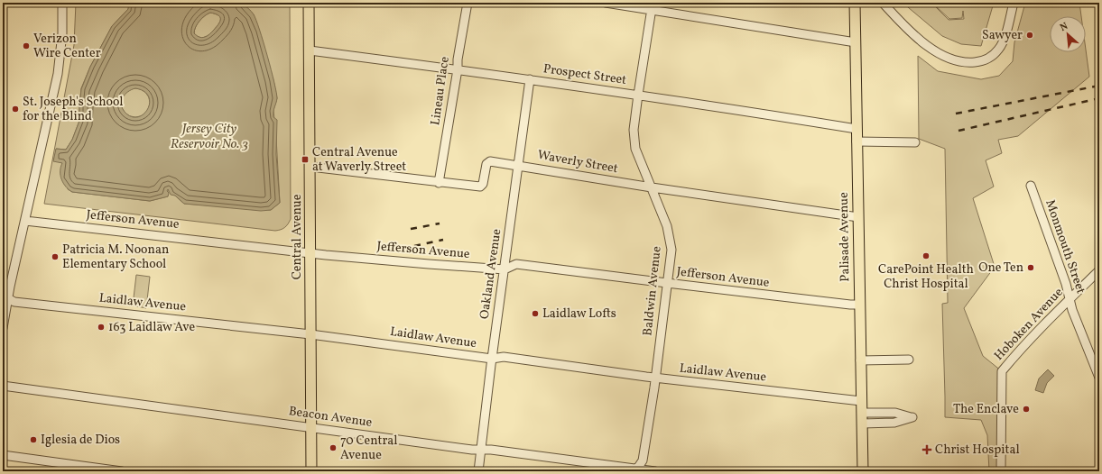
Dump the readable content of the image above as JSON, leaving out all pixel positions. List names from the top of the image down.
{
  "streets": {
    "main road": ["Central Avenue", "Palisade Avenue"],
    "street": [
      "Prospect Street",
      "Lineau Place",
      "Waverly Street",
      "Jefferson Avenue",
      "Monmouth Street",
      "Oakland Avenue",
      "Baldwin Avenue",
      "Laidlaw Avenue",
      "Hoboken Avenue",
      "Beacon Avenue"
    ]
  },
  "crossings": [
    ["Prospect Street", "Lineau Place"],
    ["Prospect Street", "Central Avenue"],
    ["Prospect Street", "Palisade Avenue"],
    ["Prospect Street", "Oakland Avenue"],
    ["Prospect Street", "Baldwin Avenue"],
    ["Lineau Place", "Waverly Street"],
    ["Waverly Street", "Central Avenue"],
    ["Waverly Street", "Palisade Avenue"],
    ["Waverly Street", "Oakland Avenue"],
    ["Waverly Street", "Baldwin Avenue"],
    ["Jefferson Avenue", "Central Avenue"],
    ["Jefferson Avenue", "Palisade Avenue"],
    ["Jefferson Avenue", "Oakland Avenue"],
    ["Jefferson Avenue", "Baldwin Avenue"],
    ["Central Avenue", "Laidlaw Avenue"],
    ["Central Avenue", "Beacon Avenue"],
    ["Palisade Avenue", "Laidlaw Avenue"],
    ["Monmouth Street", "Hoboken Avenue"],
    ["Oakland Avenue", "Laidlaw Avenue"],
    ["Oakland Avenue", "Beacon Avenue"],
    ["Baldwin Avenue", "Laidlaw Avenue"],
    ["Baldwin Avenue", "Beacon Avenue"]
  ],
  "water": ["Jersey City Reservoir No. 3"],
  "places": {
    "other": [
      "Sawyer",
      "Verizon Wire Center",
      "St. Joseph's School for the Blind",
      "CarePoint Health Christ Hospital",
      "Patricia M. Noonan Elementary School",
      "One Ten",
      "Laidlaw Lofts",
      "163 Laidlaw Ave",
      "The Enclave",
      "Iglesia de Dios",
      "70 Central Avenue"
    ],
    "transit": ["Central Avenue at Waverly Street"],
    "health": ["Christ Hospital"]
  },
  "north": "top left"
}
